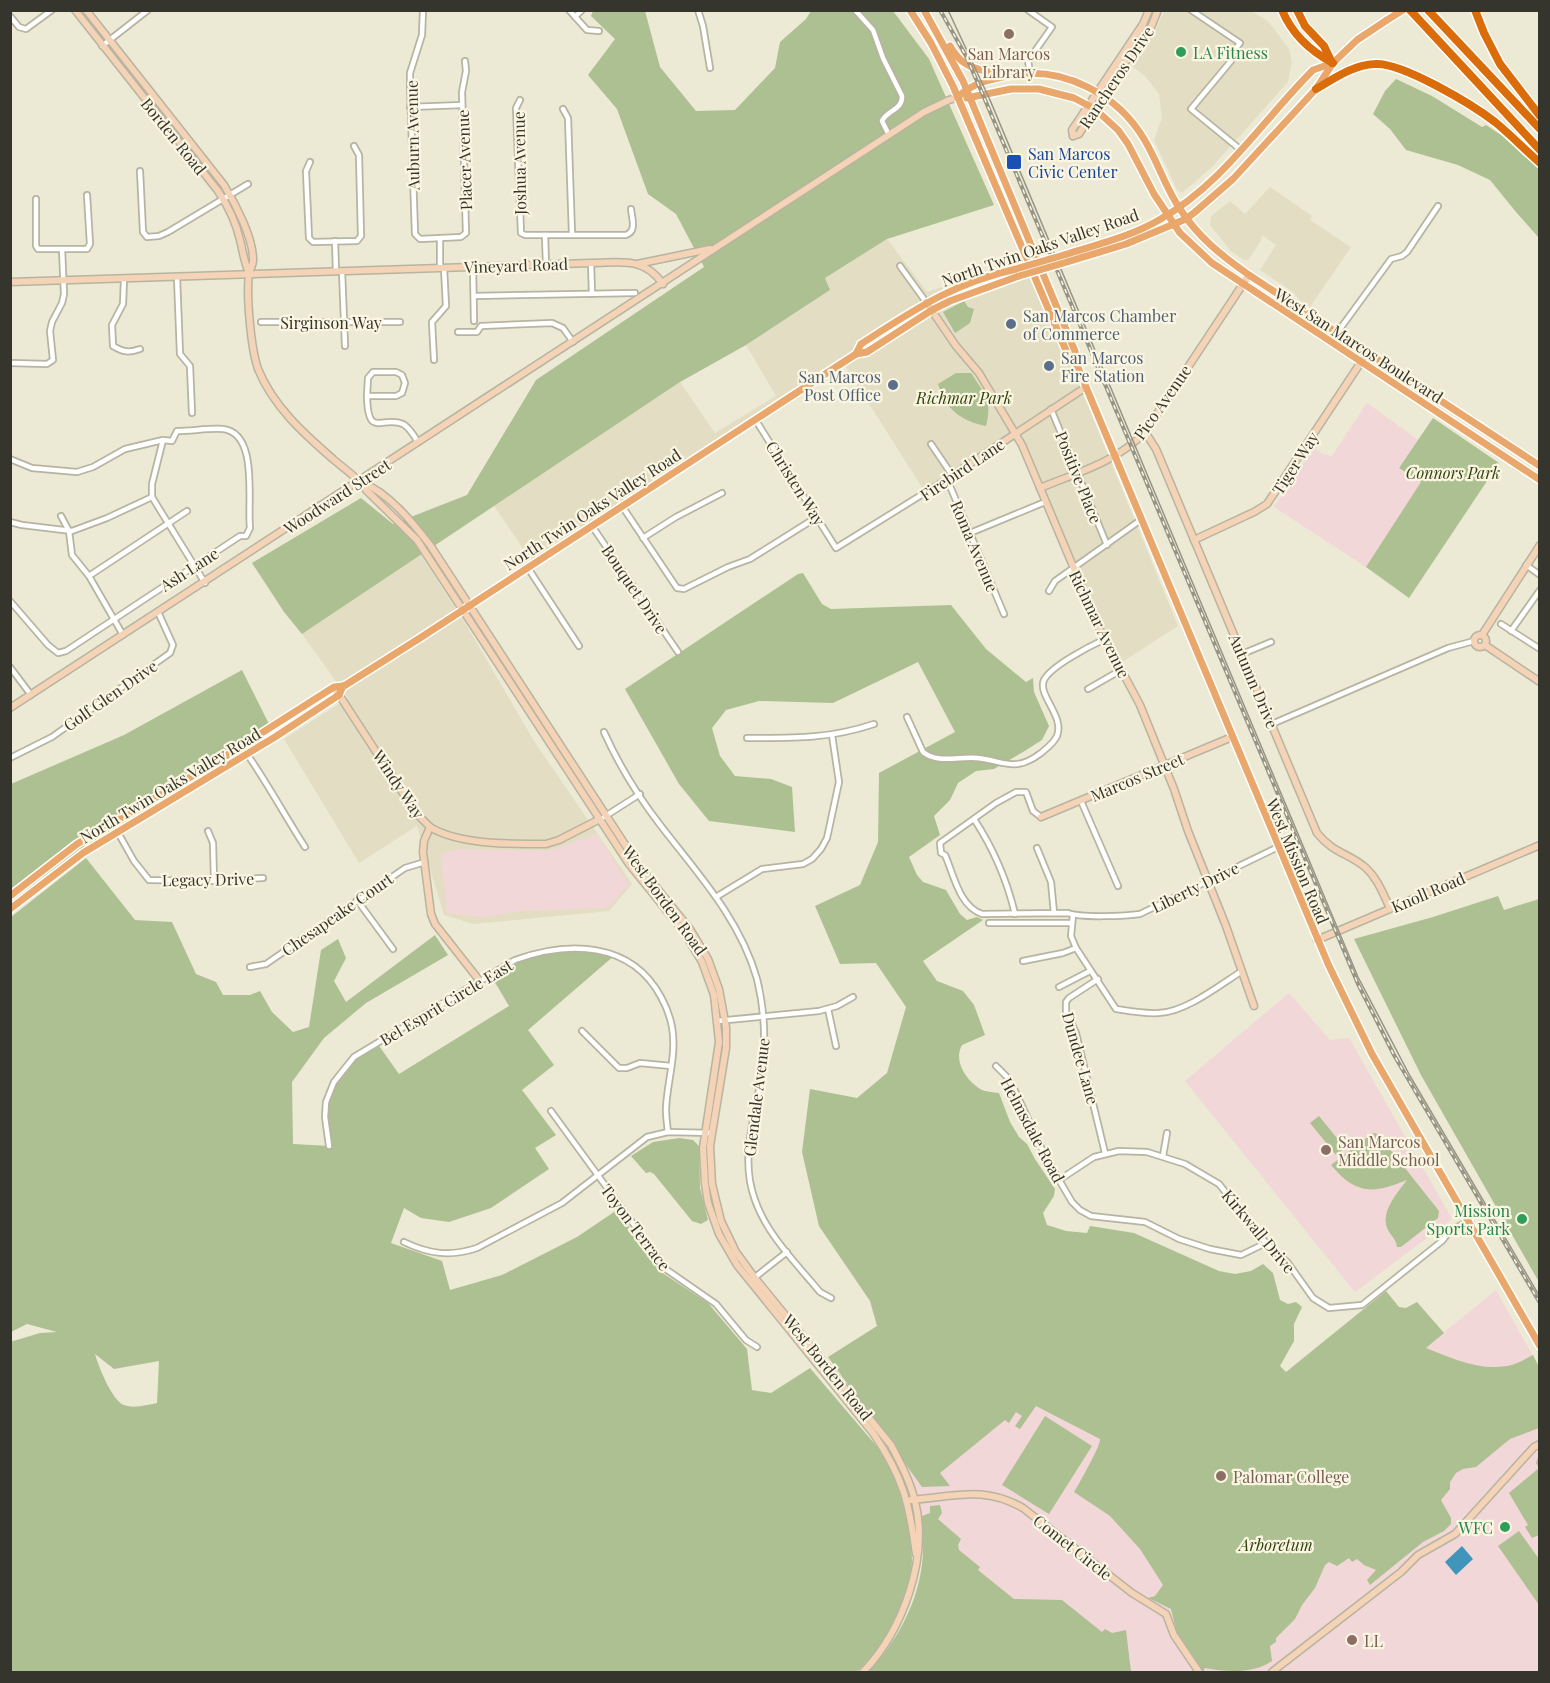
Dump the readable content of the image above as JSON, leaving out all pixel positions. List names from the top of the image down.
{
  "streets": {
    "main road": ["North Twin Oaks Valley Road", "West San Marcos Boulevard", "West Mission Road"],
    "street": [
      "Rancheros Drive",
      "Auburn Avenue",
      "Borden Road",
      "Placer Avenue",
      "Joshua Avenue",
      "Vineyard Road",
      "Sirginson Way",
      "Pico Avenue",
      "Tiger Way",
      "Firebird Lane",
      "Positive Place",
      "Christen Way",
      "Woodward Street",
      "Roma Avenue",
      "Ash Lane",
      "Bouquet Drive",
      "Richmar Avenue",
      "Autumn Drive",
      "Golf Glen Drive",
      "Marcos Street",
      "Windy Way",
      "Legacy Drive",
      "Liberty Drive",
      "Knoll Road",
      "West Borden Road",
      "Chesapeake Court",
      "Bel Esprit Circle East",
      "Dundee Lane",
      "Glendale Avenue",
      "Helmsdale Road",
      "Toyon Terrace",
      "Kirkwall Drive",
      "Comet Circle"
    ]
  },
  "crossings": [
    ["Rancheros Drive", "West San Marcos Boulevard"],
    ["Auburn Avenue", "Placer Avenue"],
    ["Borden Road", "North Twin Oaks Valley Road"],
    ["Borden Road", "Vineyard Road"],
    ["Borden Road", "Woodward Street"],
    ["Borden Road", "West Borden Road"],
    ["North Twin Oaks Valley Road", "West San Marcos Boulevard"],
    ["North Twin Oaks Valley Road", "Christen Way"],
    ["North Twin Oaks Valley Road", "Bouquet Drive"],
    ["North Twin Oaks Valley Road", "Richmar Avenue"],
    ["North Twin Oaks Valley Road", "Windy Way"],
    ["North Twin Oaks Valley Road", "Legacy Drive"],
    ["North Twin Oaks Valley Road", "West Borden Road"],
    ["West San Marcos Boulevard", "Pico Avenue"],
    ["West San Marcos Boulevard", "Tiger Way"],
    ["West San Marcos Boulevard", "West Mission Road"],
    ["Pico Avenue", "Positive Place"],
    ["Pico Avenue", "Richmar Avenue"],
    ["Pico Avenue", "Autumn Drive"],
    ["Pico Avenue", "West Mission Road"],
    ["Tiger Way", "Autumn Drive"],
    ["Firebird Lane", "Positive Place"],
    ["Firebird Lane", "Christen Way"],
    ["Firebird Lane", "Roma Avenue"],
    ["Firebird Lane", "Richmar Avenue"],
    ["Firebird Lane", "West Mission Road"],
    ["Woodward Street", "Golf Glen Drive"],
    ["Richmar Avenue", "Marcos Street"],
    ["Richmar Avenue", "Liberty Drive"],
    ["Autumn Drive", "Knoll Road"],
    ["Marcos Street", "West Mission Road"],
    ["Windy Way", "Chesapeake Court"],
    ["Windy Way", "Bel Esprit Circle East"],
    ["West Mission Road", "Liberty Drive"],
    ["West Mission Road", "Knoll Road"],
    ["West Mission Road", "Kirkwall Drive"],
    ["West Borden Road", "Comet Circle"],
    ["Dundee Lane", "Kirkwall Drive"],
    ["Helmsdale Road", "Kirkwall Drive"]
  ],
  "parks": ["Richmar Park", "Connors Park", "Arboretum"],
  "places": {
    "other": [
      "San Marcos Library",
      "LA Fitness",
      "San Marcos Chamber of Commerce",
      "San Marcos Fire Station",
      "San Marcos Post Office",
      "San Marcos Middle School",
      "Mission Sports Park",
      "Palomar College",
      "WFC",
      "LL"
    ],
    "transit": ["San Marcos Civic Center"]
  }
}
